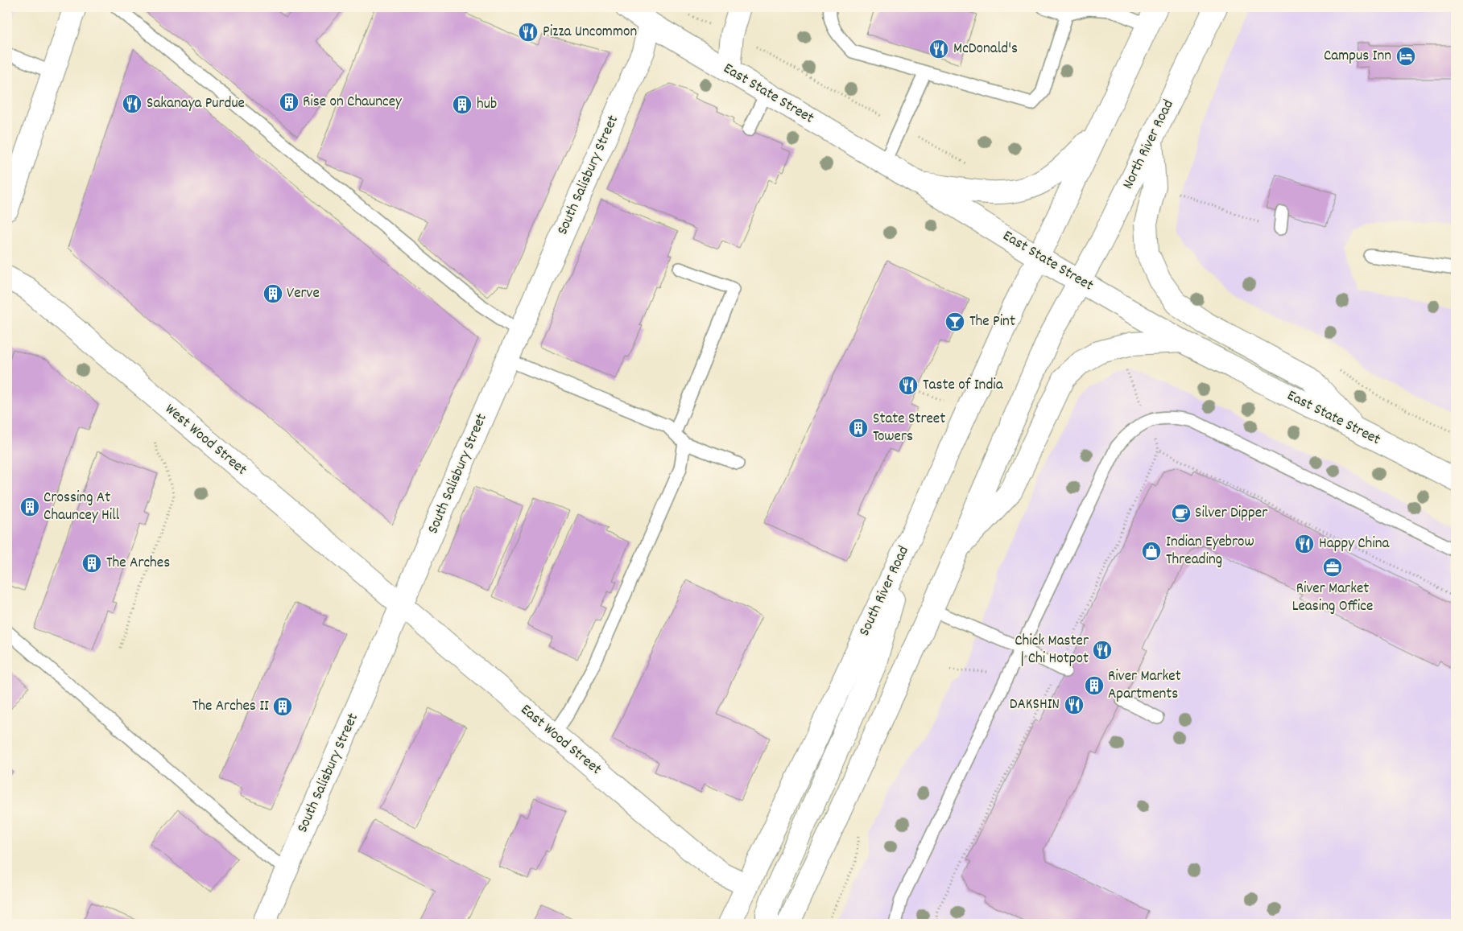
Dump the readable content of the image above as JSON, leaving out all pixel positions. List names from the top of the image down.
{
  "streets": {
    "main road": [
      "East State Street",
      "North River Road",
      "South Salisbury Street",
      "West Wood Street",
      "South River Road",
      "East Wood Street"
    ]
  },
  "crossings": [
    ["East State Street", "North River Road"],
    ["East State Street", "South Salisbury Street"],
    ["East State Street", "South River Road"],
    ["South Salisbury Street", "West Wood Street"],
    ["South Salisbury Street", "East Wood Street"],
    ["West Wood Street", "East Wood Street"],
    ["South River Road", "East Wood Street"]
  ],
  "places": {
    "restaurant": [
      "Pizza Uncommon",
      "McDonald's",
      "Sakanaya Purdue",
      "Taste of India",
      "Happy China",
      "Chick Master | Chi Hotpot",
      "DAKSHIN"
    ],
    "hotel": ["Campus Inn"],
    "building": [
      "Rise on Chauncey",
      "hub",
      "Verve",
      "State Street Towers",
      "Crossing At Chauncey Hill",
      "The Arches",
      "River Market Apartments",
      "The Arches II"
    ],
    "bar": ["The Pint"],
    "cafe": ["Silver Dipper"],
    "shop": ["Indian Eyebrow Threading"],
    "office": ["River Market Leasing Office"]
  }
}
